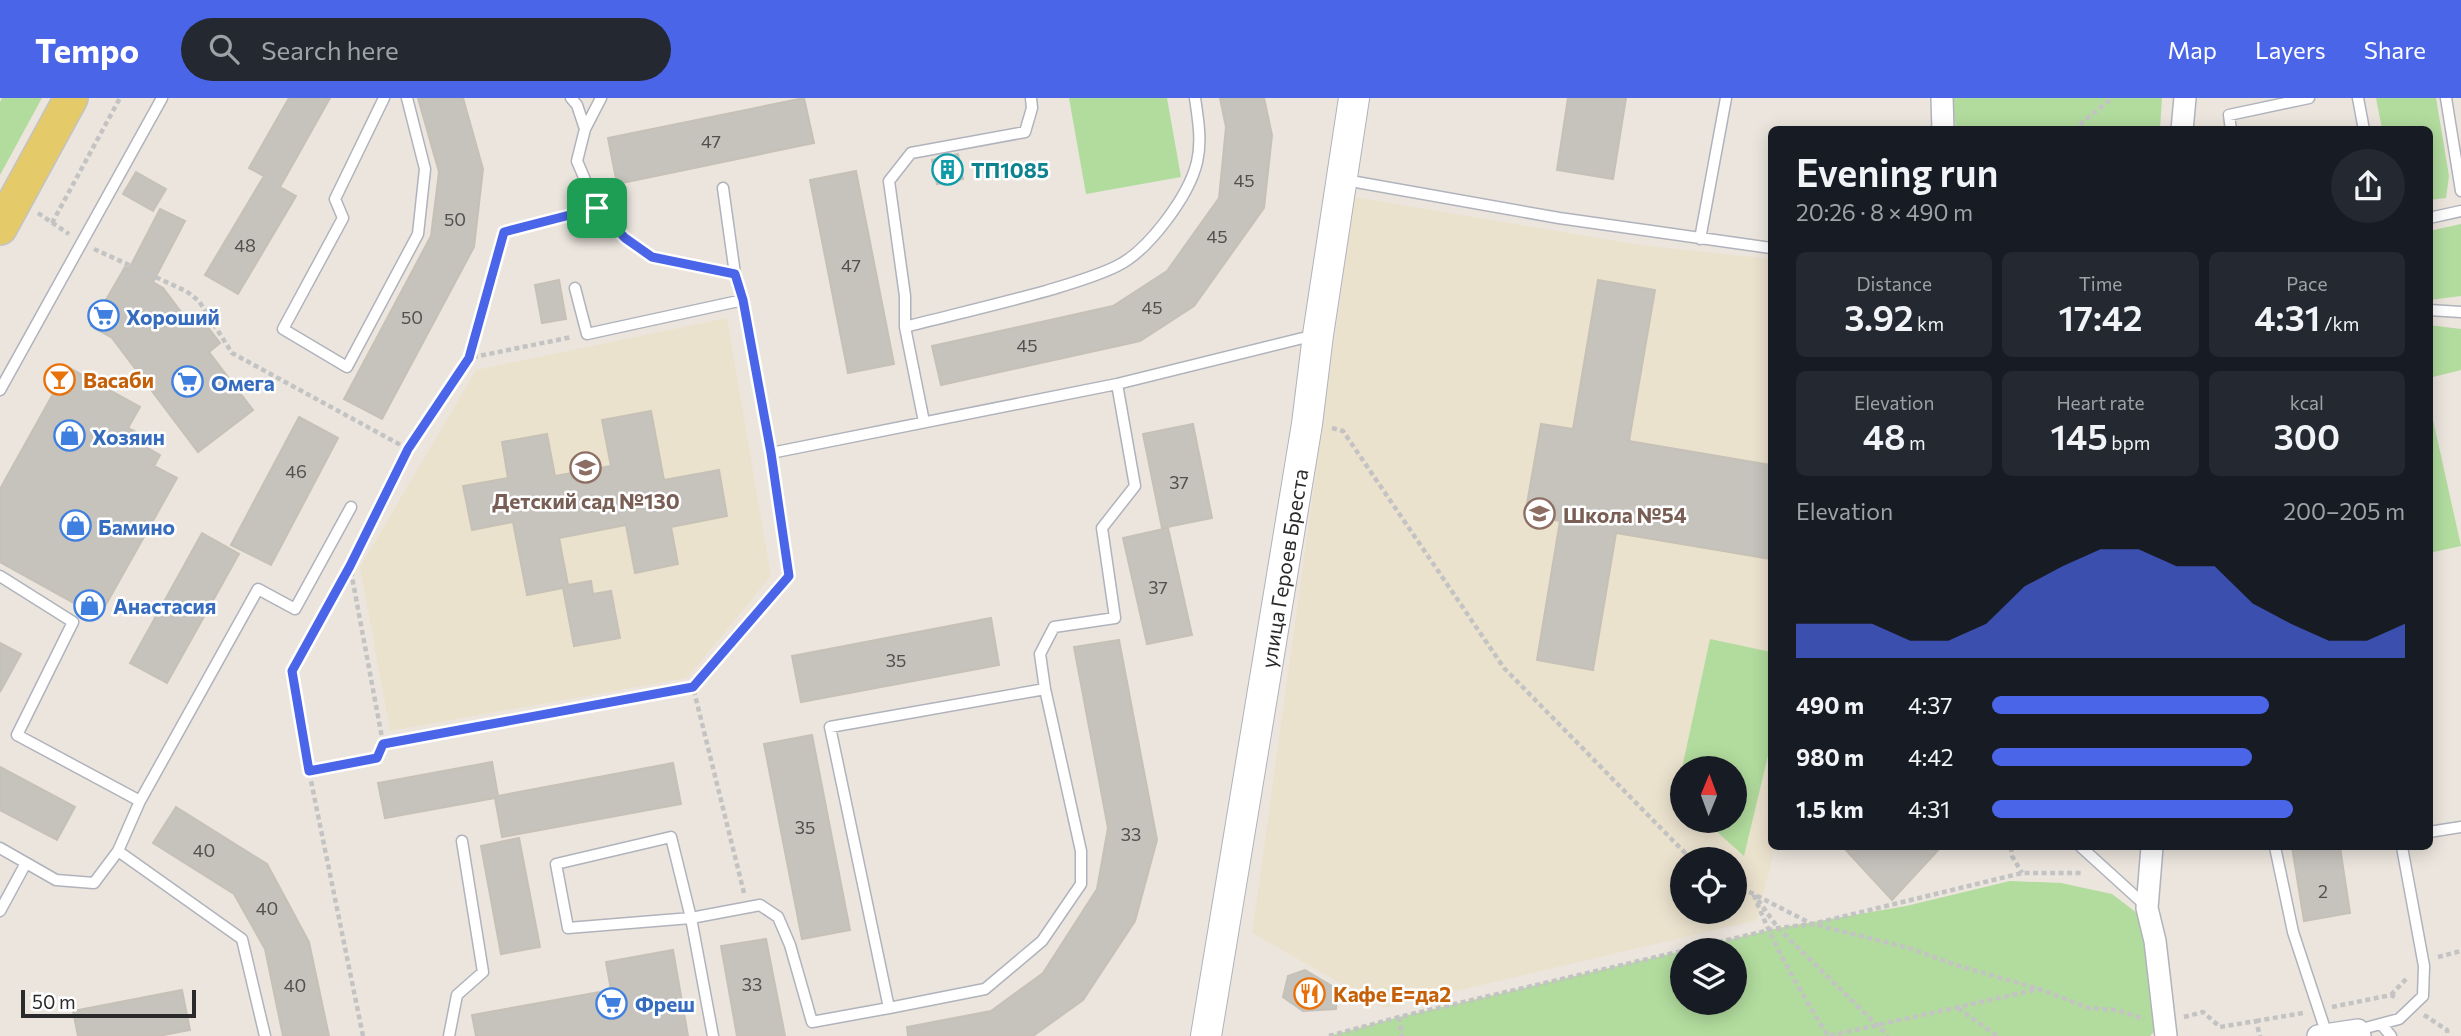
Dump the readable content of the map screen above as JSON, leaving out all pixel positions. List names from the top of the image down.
{
  "streets": {
    "street": ["улица Героев Бреста"]
  },
  "places": {
    "building": ["ТП1085"],
    "supermarket": ["Хороший", "Омега", "Фреш"],
    "bar": ["Васаби"],
    "shop": ["Хозяин", "Бамино", "Анастасия"],
    "school or university": ["Детский сад №130", "Школа №54"],
    "restaurant": ["Кафе Е=да2"]
  },
  "house_numbers": [
    "47",
    "45",
    "50",
    "45",
    "48",
    "47",
    "45",
    "50",
    "45",
    "46",
    "37",
    "37",
    "35",
    "35",
    "33",
    "40",
    "2",
    "40",
    "33",
    "40"
  ],
  "scale_bar": "50 m",
  "north": "top",
  "page": {
    "header": "Tempo",
    "search": "Search here",
    "nav": ["Map", "Layers", "Share"],
    "heading": ["Evening run", "20:26 · 8 × 490 m"],
    "stats": [
      ["Distance", "3.92 km"],
      ["Time", "17:42"],
      ["Pace", "4:31 /km"],
      ["Elevation", "48 m"],
      ["Heart rate", "145 bpm"],
      ["kcal", "300"]
    ],
    "chart": ["Elevation", "200–205 m"],
    "list": [
      {
        "name": "490 m",
        "note": "4:37"
      },
      {
        "name": "980 m",
        "note": "4:42"
      },
      {
        "name": "1.5 km",
        "note": "4:31"
      }
    ],
    "scale": "50 m"
  }
}
